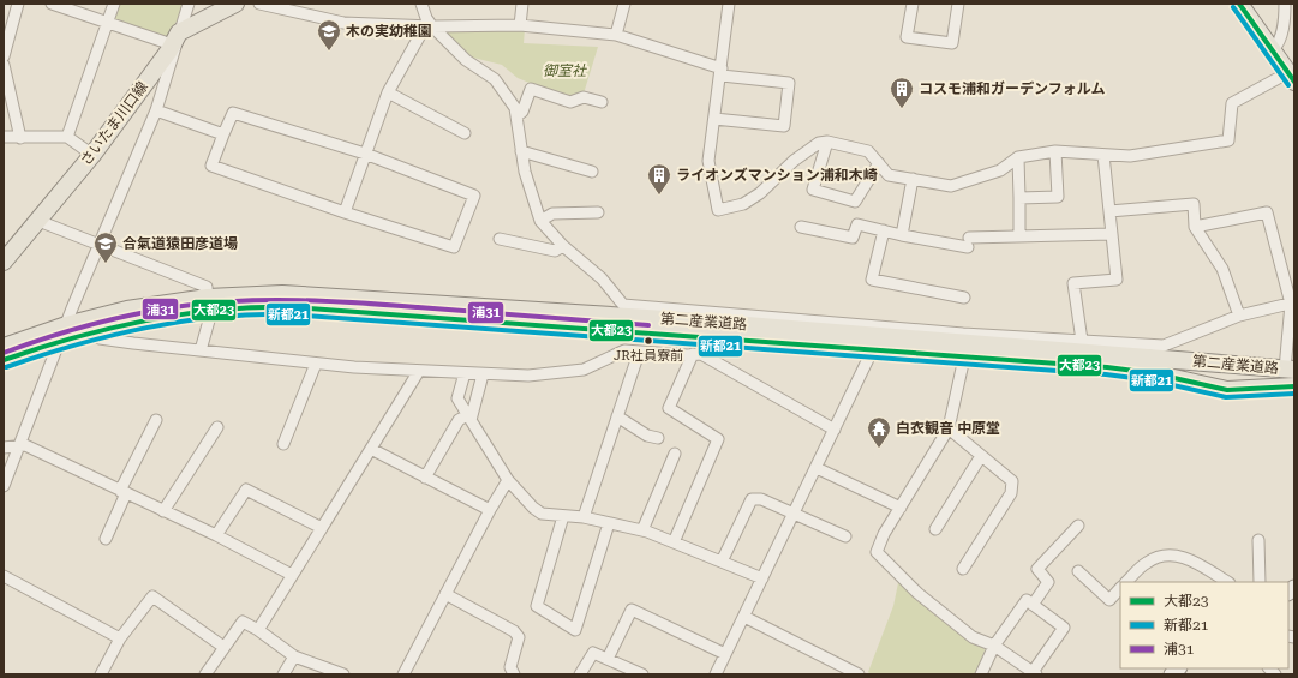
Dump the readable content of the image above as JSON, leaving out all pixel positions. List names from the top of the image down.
{
  "streets": {
    "main road": ["さいたま川口線", "第二産業道路"]
  },
  "parks": ["御室社"],
  "places": {
    "school or university": ["木の実幼稚園", "合氣道猿田彦道場"],
    "building": ["コスモ浦和ガーデンフォルム", "ライオンズマンション浦和木崎"],
    "other": ["JR社員寮前"],
    "temple": ["白衣観音 中原堂"]
  },
  "lines": ["transit line 大都23", "transit line 新都21", "transit line 浦31"],
  "legend": ["大都23", "新都21", "浦31"]
}
